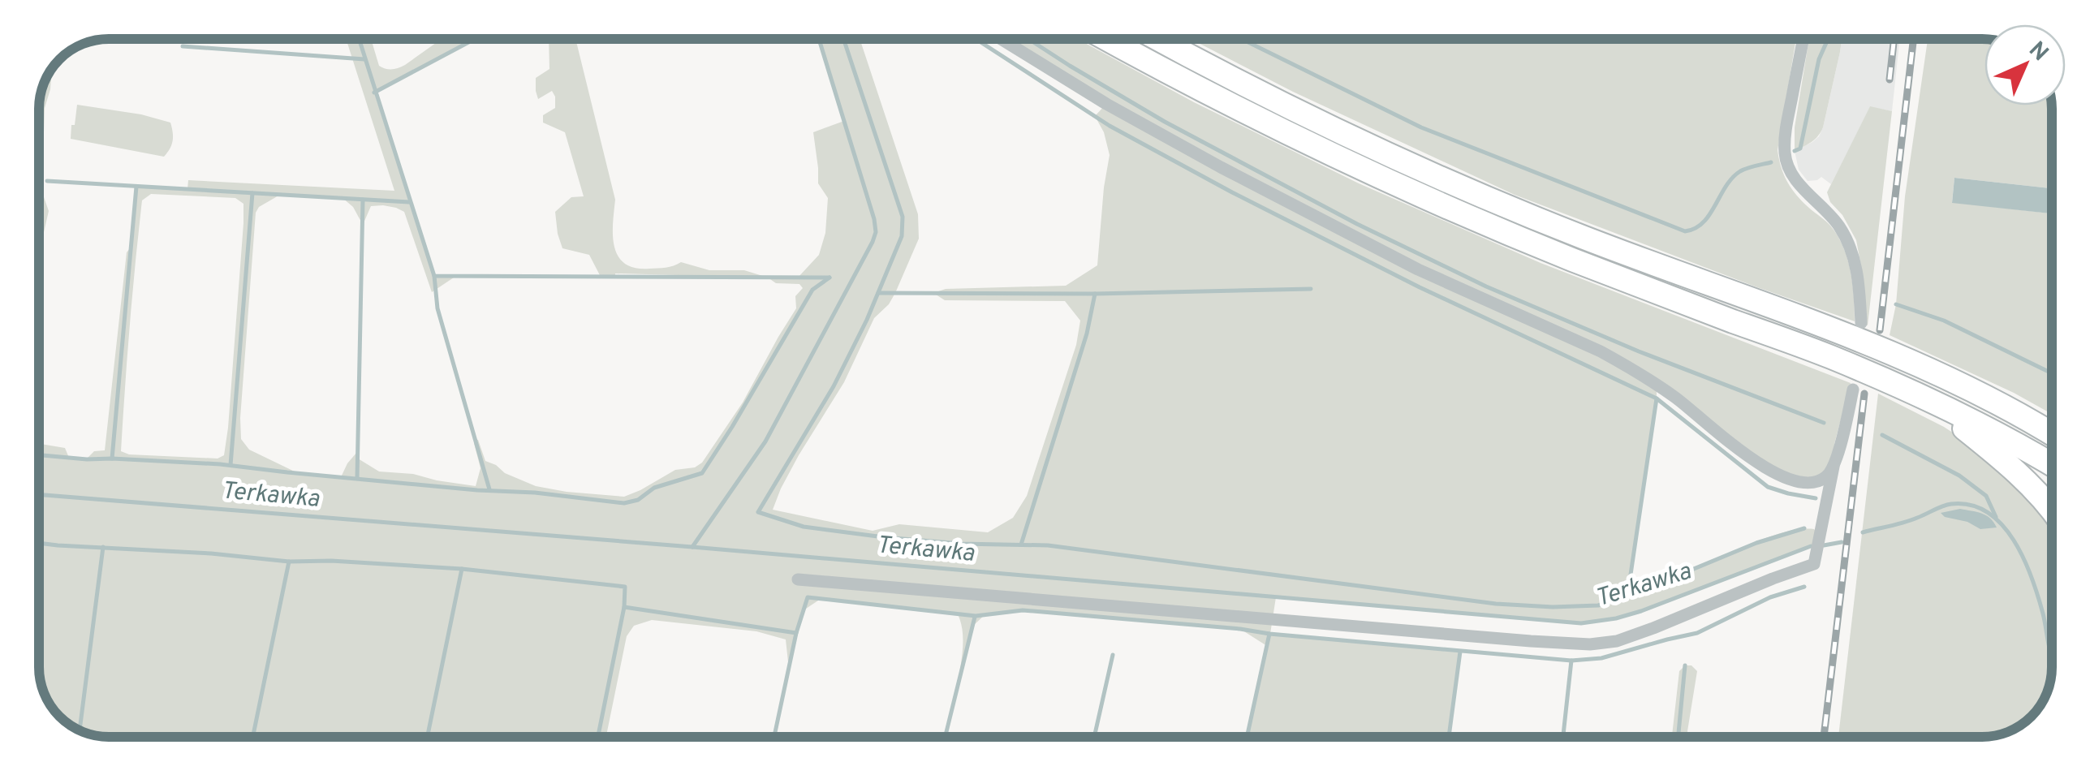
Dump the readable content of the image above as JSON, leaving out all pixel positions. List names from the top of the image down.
{
  "water": ["Terkawka"],
  "north": "top right"
}
